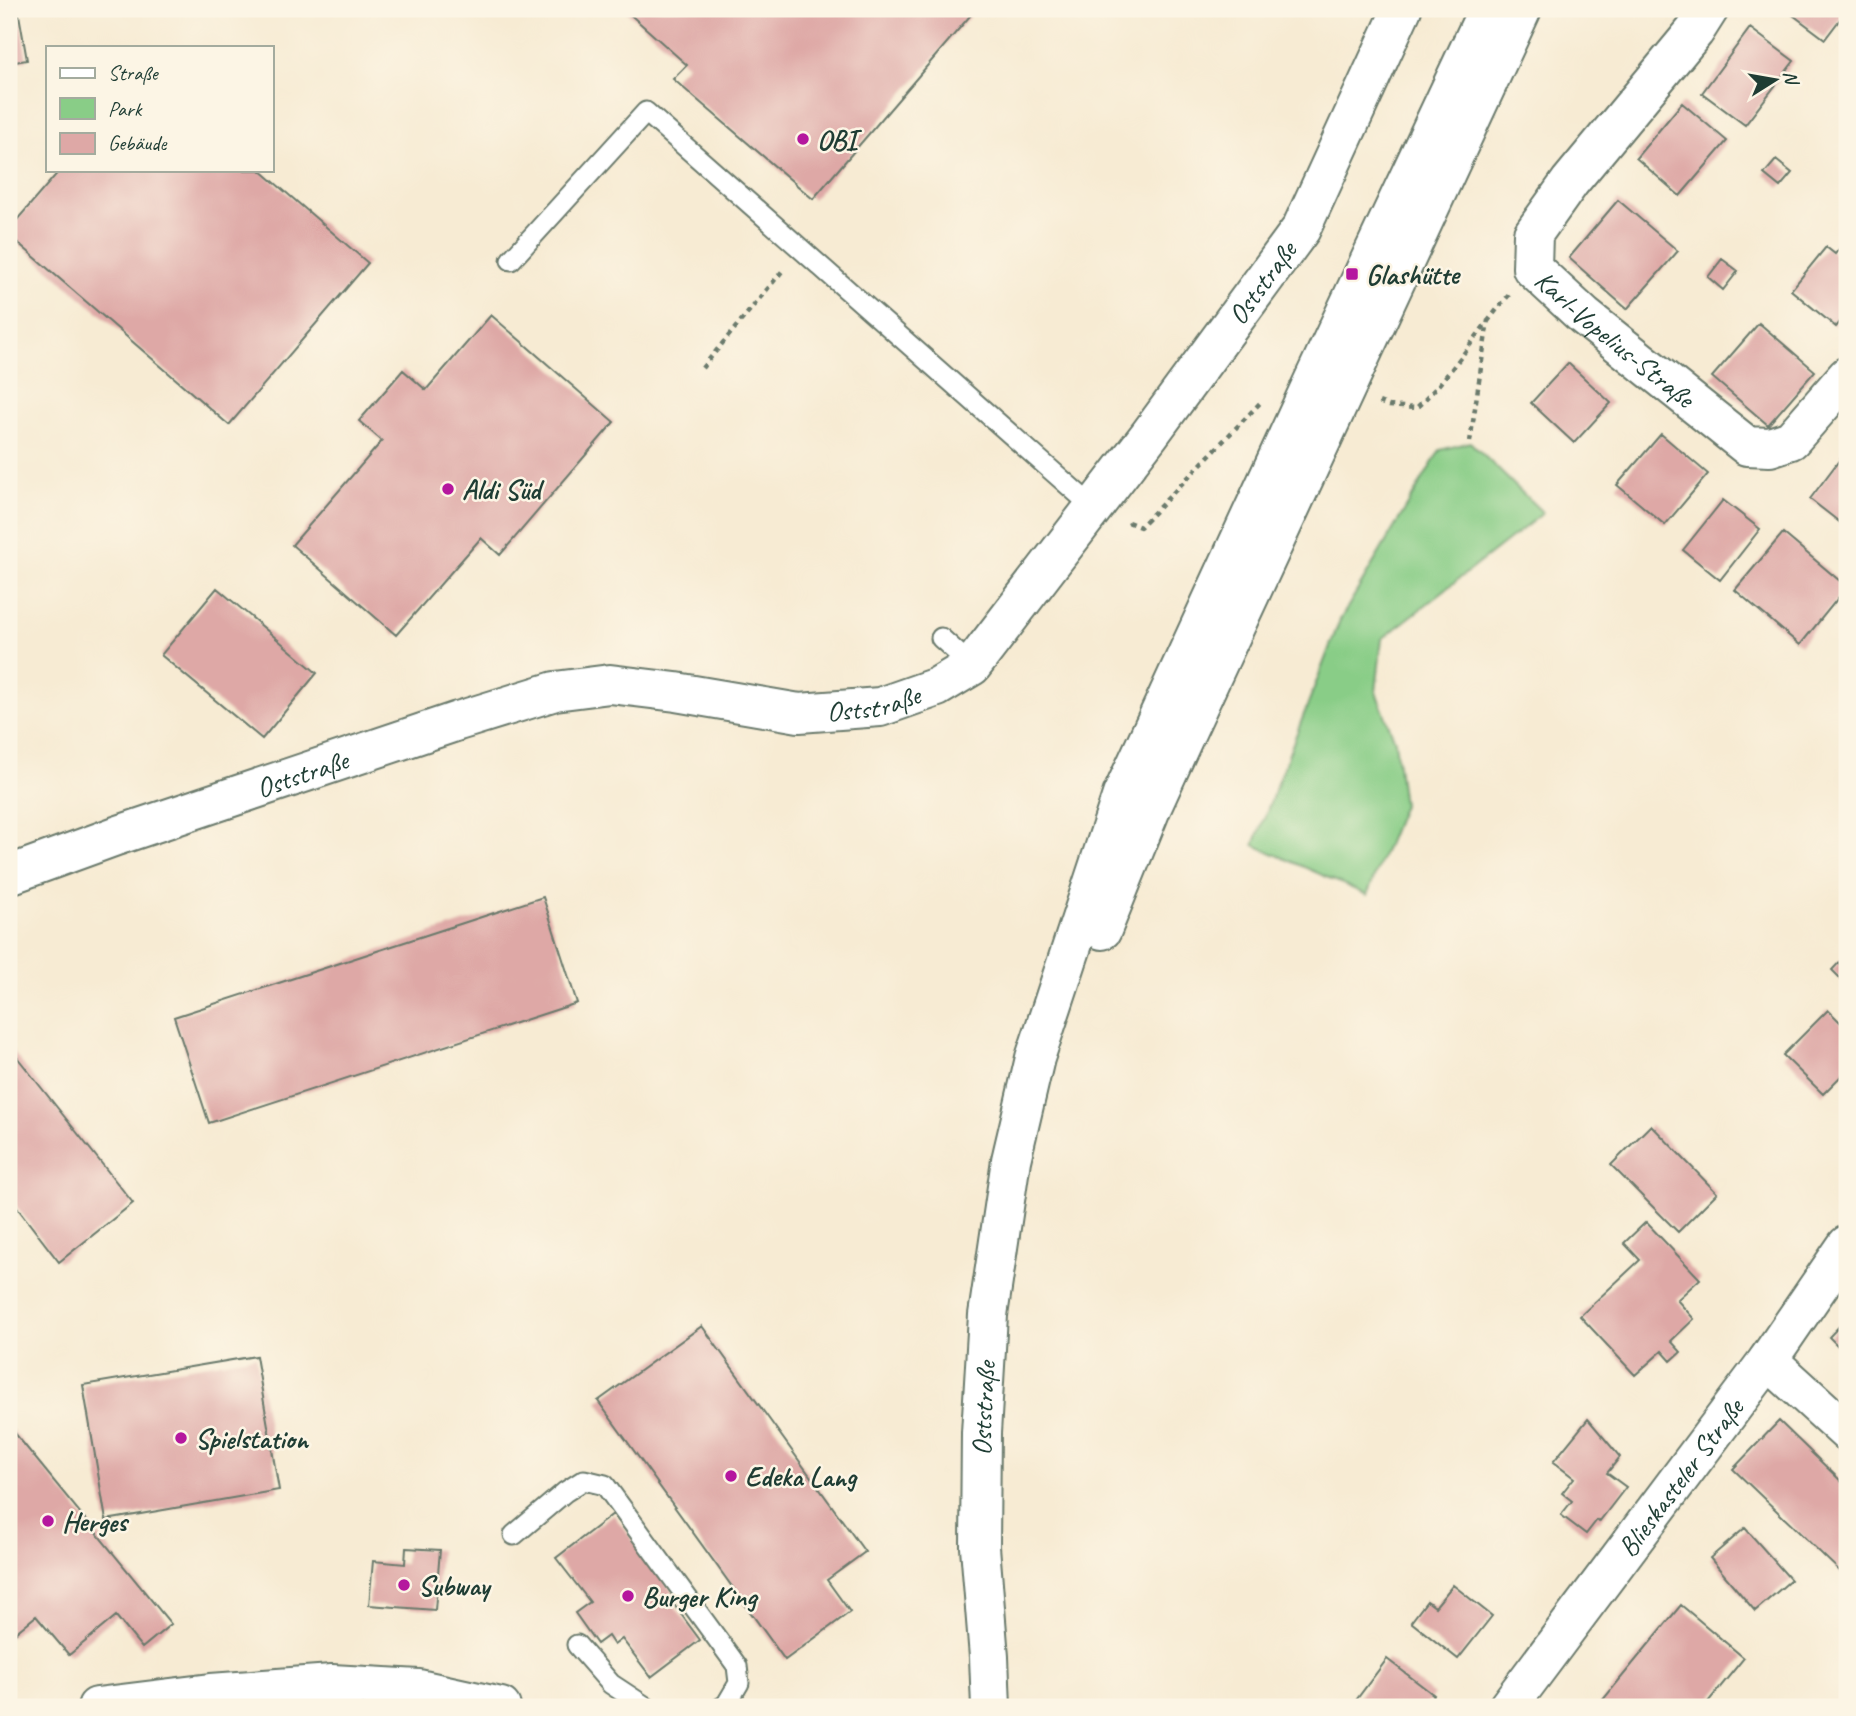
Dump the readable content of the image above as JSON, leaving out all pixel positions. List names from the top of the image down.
{
  "streets": {
    "street": ["Oststraße", "Karl-Vopelius-Straße", "Blieskasteler Straße"]
  },
  "places": {
    "other": [
      "OBI",
      "Aldi Süd",
      "Spielstation",
      "Edeka Lang",
      "Herges",
      "Subway",
      "Burger King"
    ],
    "transit": ["Glashütte"]
  },
  "legend": ["Straße", "Park", "Gebäude"],
  "north": "right"
}
